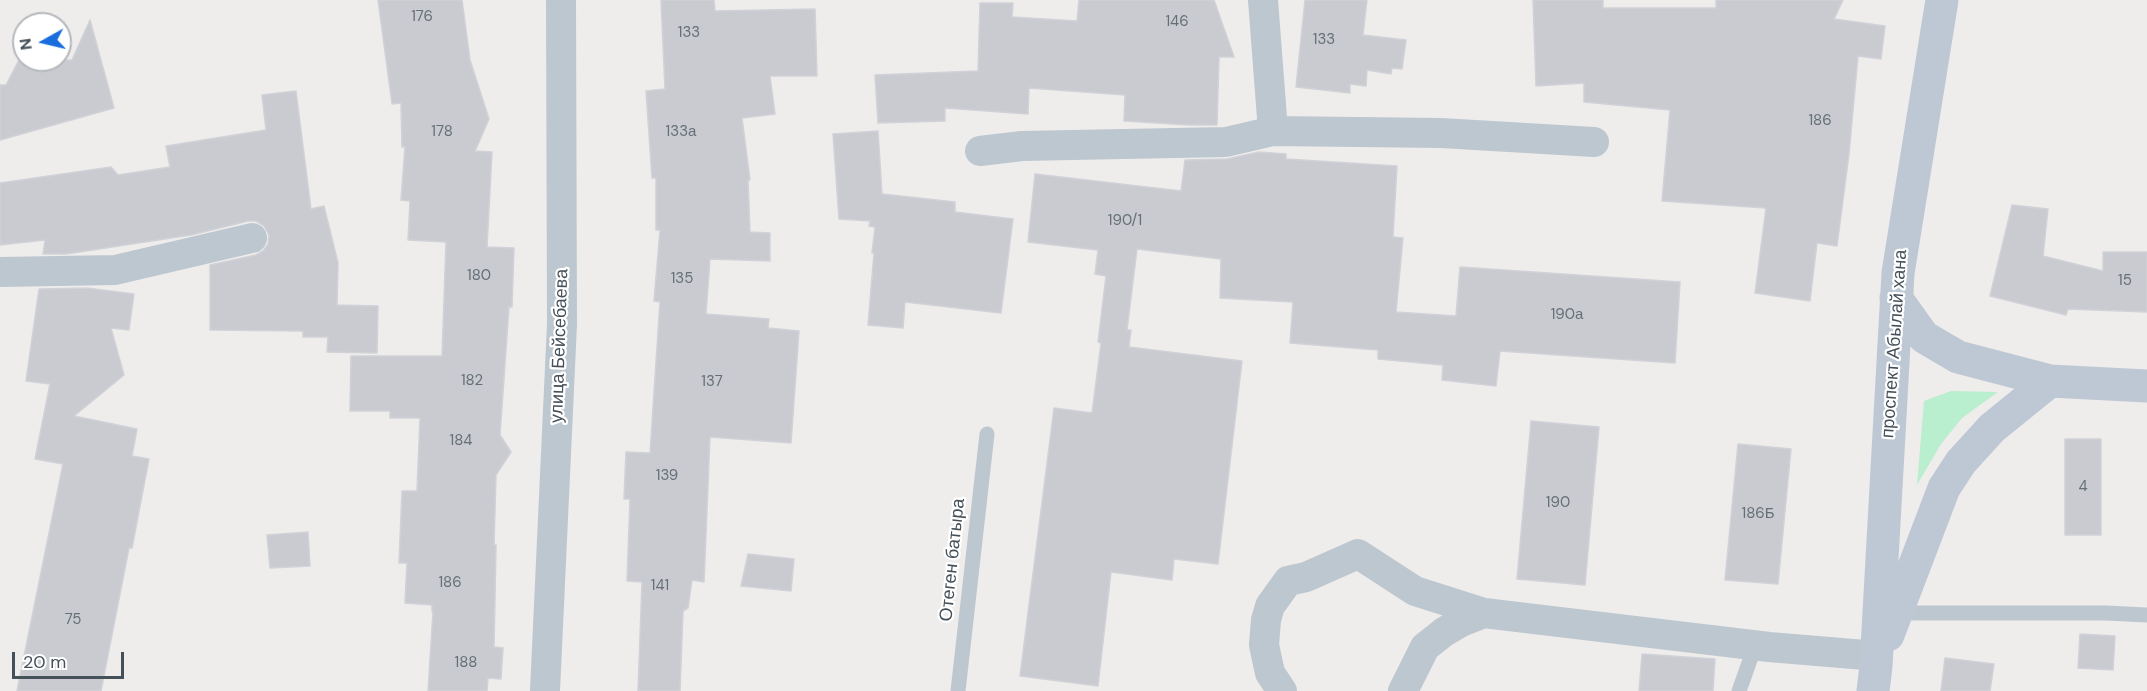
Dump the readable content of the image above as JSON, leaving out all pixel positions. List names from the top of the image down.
{
  "streets": {
    "main road": ["проспект Абылай хана"],
    "street": ["улица Бейсебаева"],
    "lane": ["Отеген батыра"]
  },
  "house_numbers": [
    "176",
    "146",
    "133",
    "133",
    "186",
    "178",
    "133а",
    "190/1",
    "180",
    "135",
    "15",
    "190а",
    "182",
    "137",
    "184",
    "139",
    "4",
    "190",
    "186Б",
    "186",
    "141",
    "75",
    "188"
  ],
  "scale_bar": "20 m",
  "north": "left"
}
